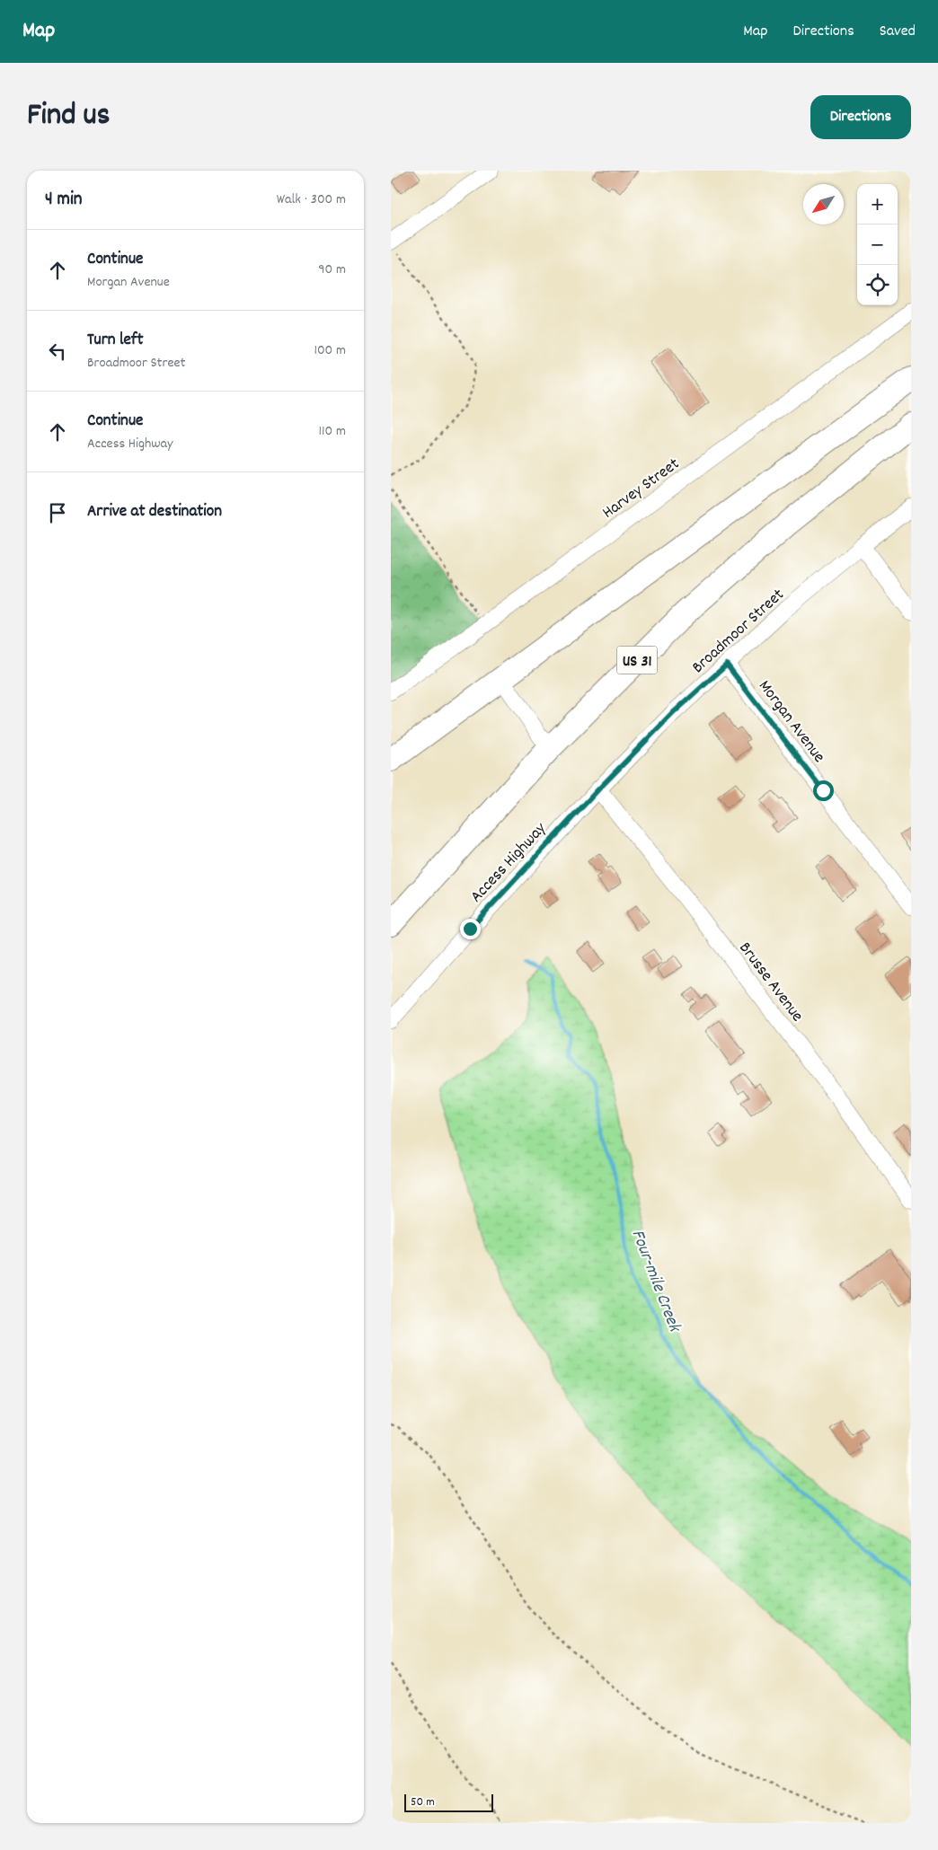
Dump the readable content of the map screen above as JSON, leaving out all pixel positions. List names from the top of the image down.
{
  "streets": {
    "highway": ["US 31"],
    "street": [
      "Harvey Street",
      "Broadmoor Street",
      "Morgan Avenue",
      "Access Highway",
      "Brusse Avenue"
    ]
  },
  "crossings": [
    ["Broadmoor Street", "Morgan Avenue"],
    ["Broadmoor Street", "Access Highway"],
    ["Broadmoor Street", "Brusse Avenue"],
    ["Access Highway", "Brusse Avenue"]
  ],
  "water": ["Four-mile Creek"],
  "scale_bar": "50 m",
  "north": "bottom left",
  "page": {
    "header": "Map",
    "nav": ["Map", "Directions", "Saved"],
    "title": "Find us",
    "buttons": "Directions",
    "heading": ["4 min", "Walk · 300 m"],
    "map_buttons": ["+", "−"],
    "list": [
      ["Continue", "Morgan Avenue", "90 m"],
      ["Turn left", "Broadmoor Street", "100 m"],
      ["Continue", "Access Highway", "110 m"],
      "Arrive at destination"
    ],
    "scale": "50 m"
  }
}
